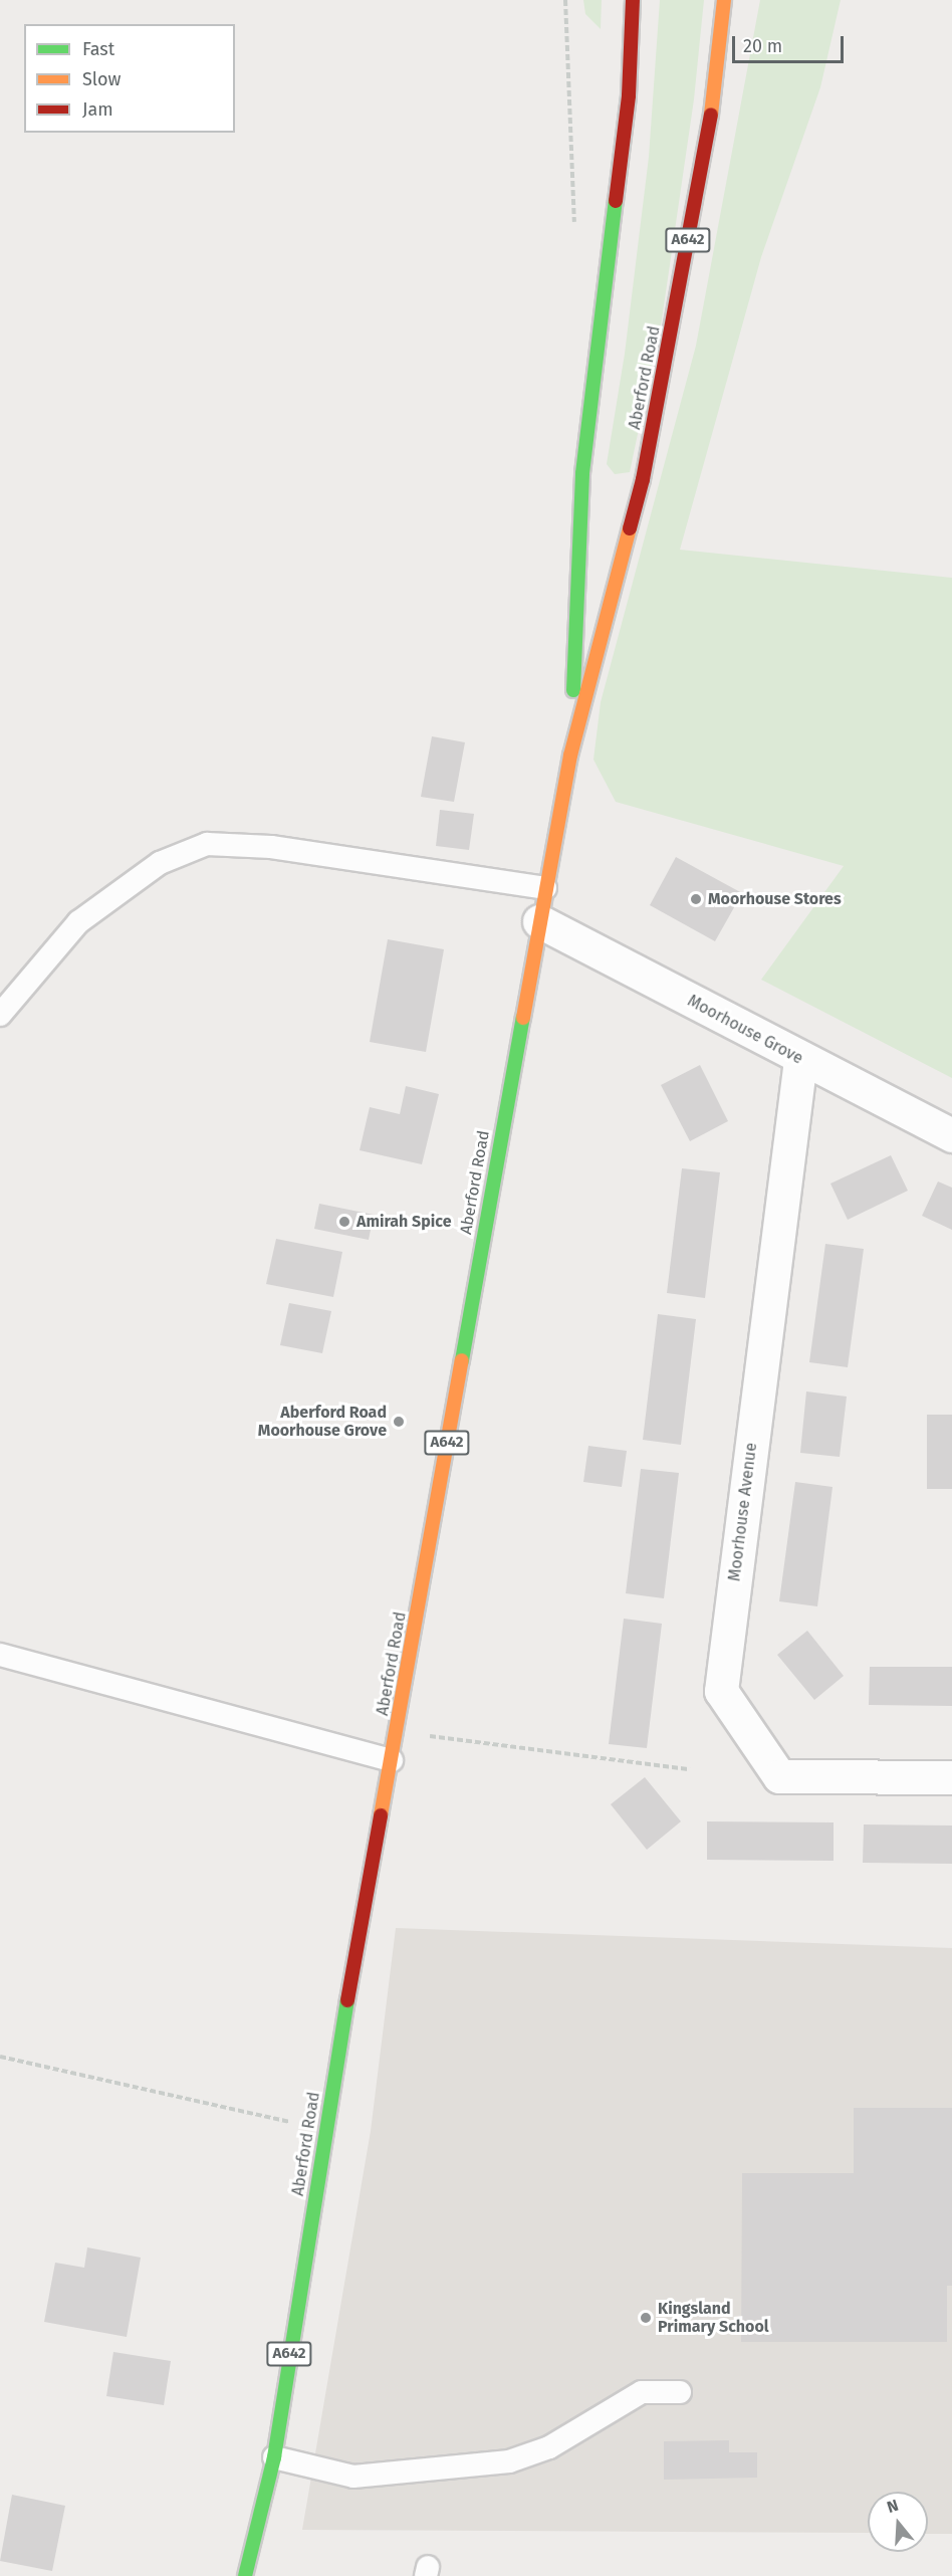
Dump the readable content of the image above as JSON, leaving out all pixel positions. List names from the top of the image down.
{
  "streets": {
    "main road": ["A642", "Aberford Road"],
    "street": ["Moorhouse Grove", "Moorhouse Avenue"]
  },
  "crossings": [
    ["Aberford Road", "Moorhouse Grove"],
    ["Moorhouse Grove", "Moorhouse Avenue"]
  ],
  "places": [
    "Moorhouse Stores",
    "Amirah Spice",
    "Aberford Road Moorhouse Grove",
    "Kingsland Primary School"
  ],
  "legend": ["Fast", "Slow", "Jam"],
  "scale_bar": "20 m",
  "north": "top"
}
